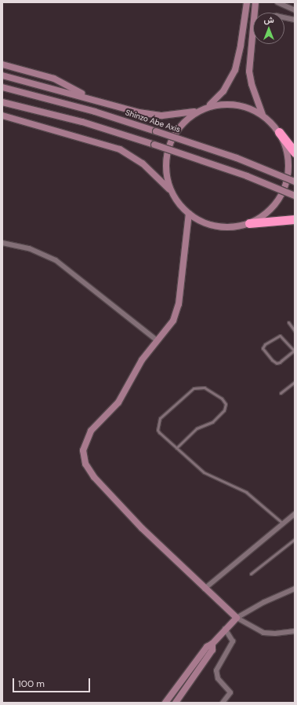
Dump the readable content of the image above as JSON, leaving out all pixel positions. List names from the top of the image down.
{
  "streets": {
    "street": ["Shinzo Abe Axis"]
  },
  "scale_bar": "100 m",
  "north": "top"
}
